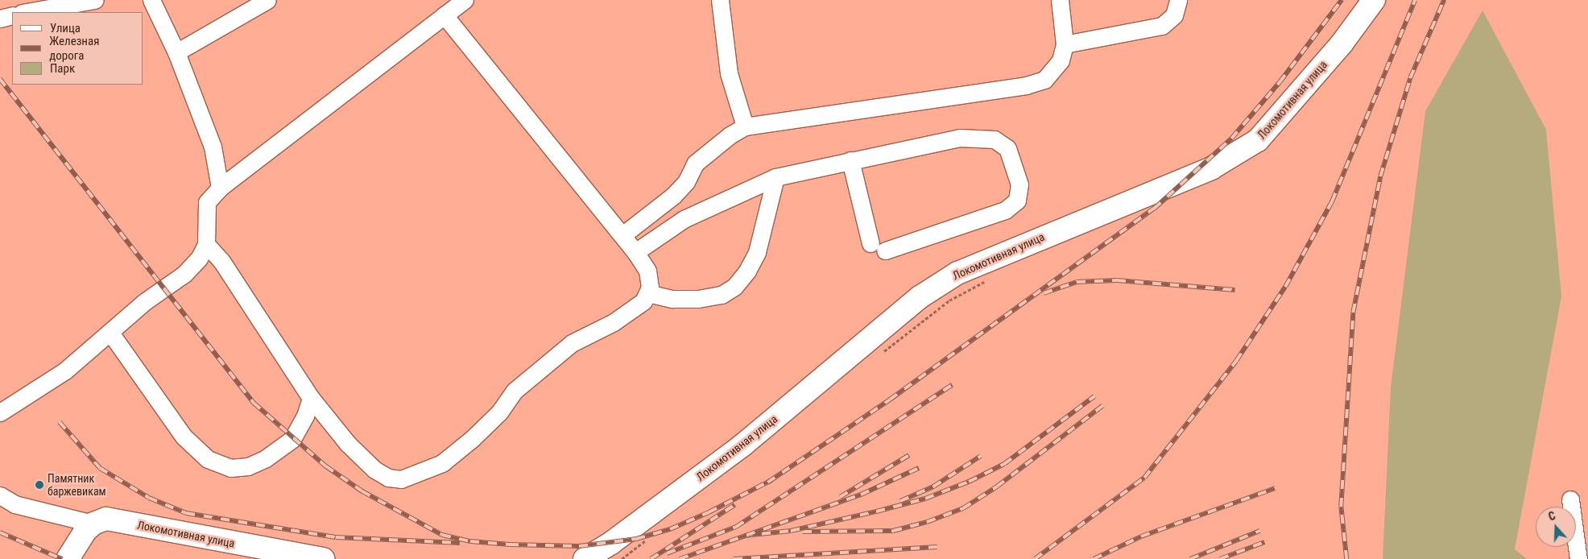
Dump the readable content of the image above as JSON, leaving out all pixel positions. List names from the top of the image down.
{
  "streets": {
    "main road": ["Локомотивная улица"]
  },
  "places": ["Памятник баржевикам"],
  "legend": ["Улица", "Железная дорога", "Парк"],
  "north": "top"
}
